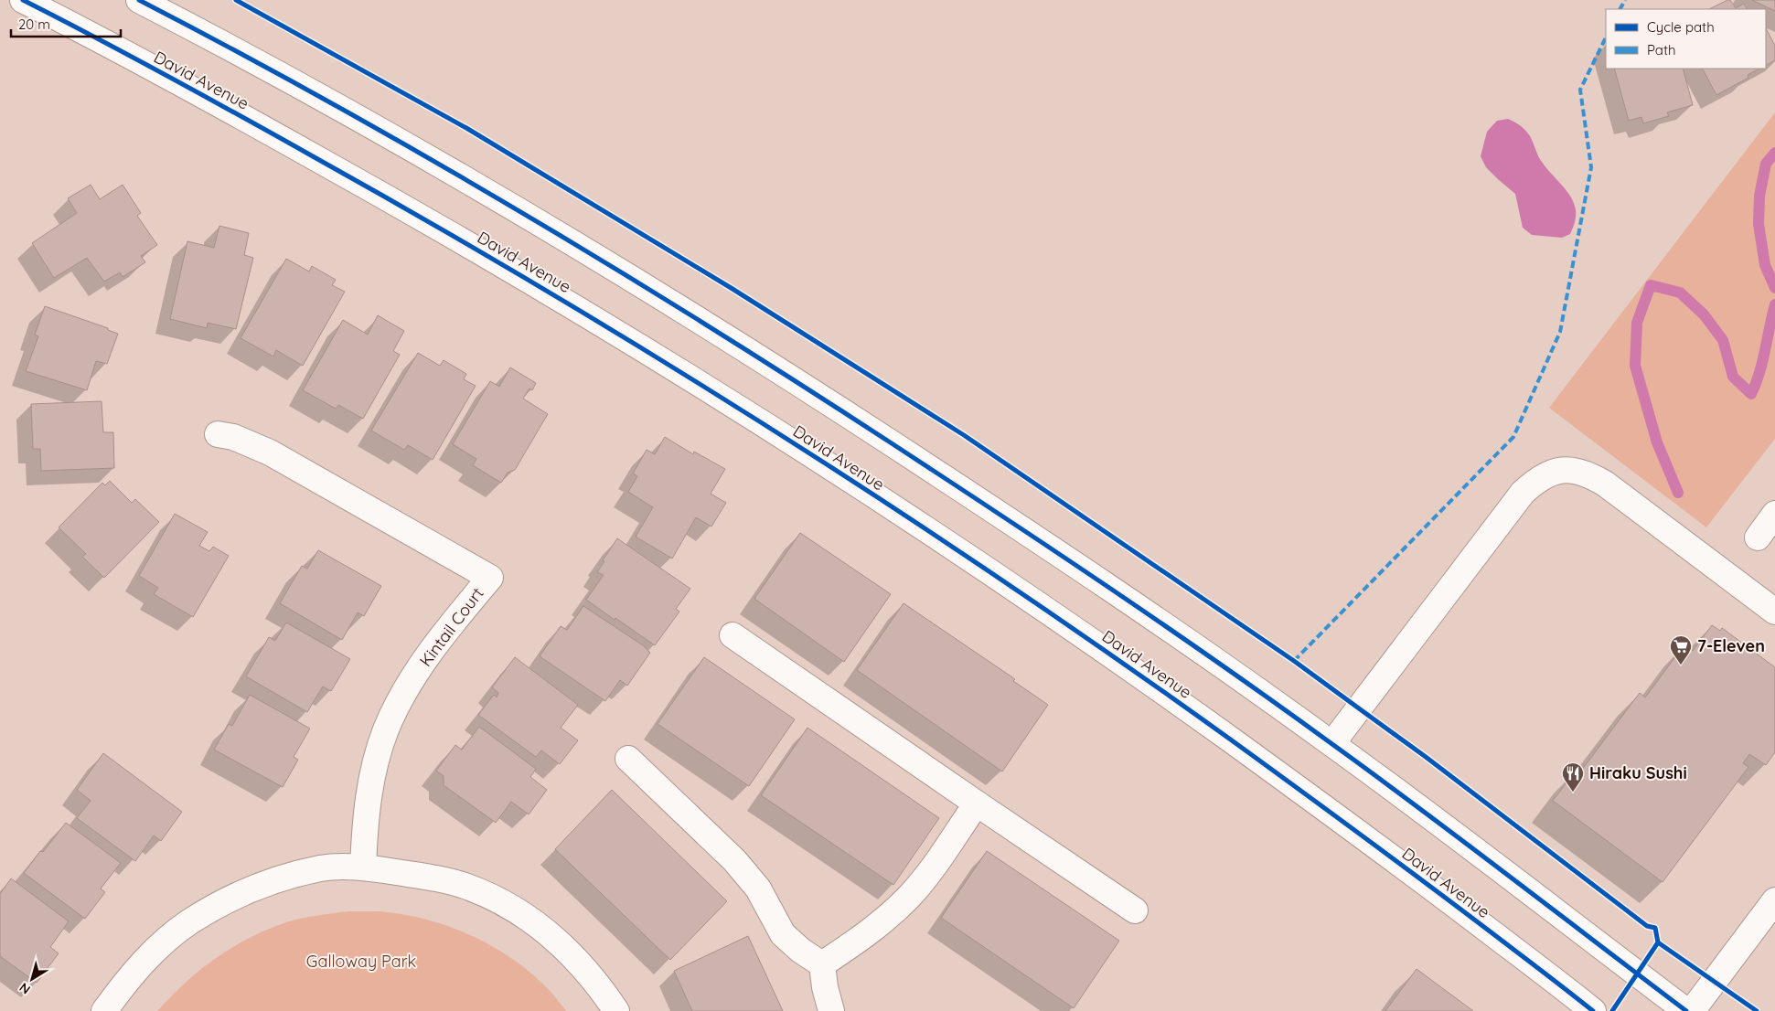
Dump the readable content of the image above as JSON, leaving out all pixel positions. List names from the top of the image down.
{
  "streets": {
    "main road": ["David Avenue", "Kintail Court"]
  },
  "parks": ["Galloway Park"],
  "places": {
    "supermarket": ["7-Eleven"],
    "restaurant": ["Hiraku Sushi"]
  },
  "legend": ["Cycle path", "Path"],
  "scale_bar": "20 m",
  "north": "bottom left"
}
